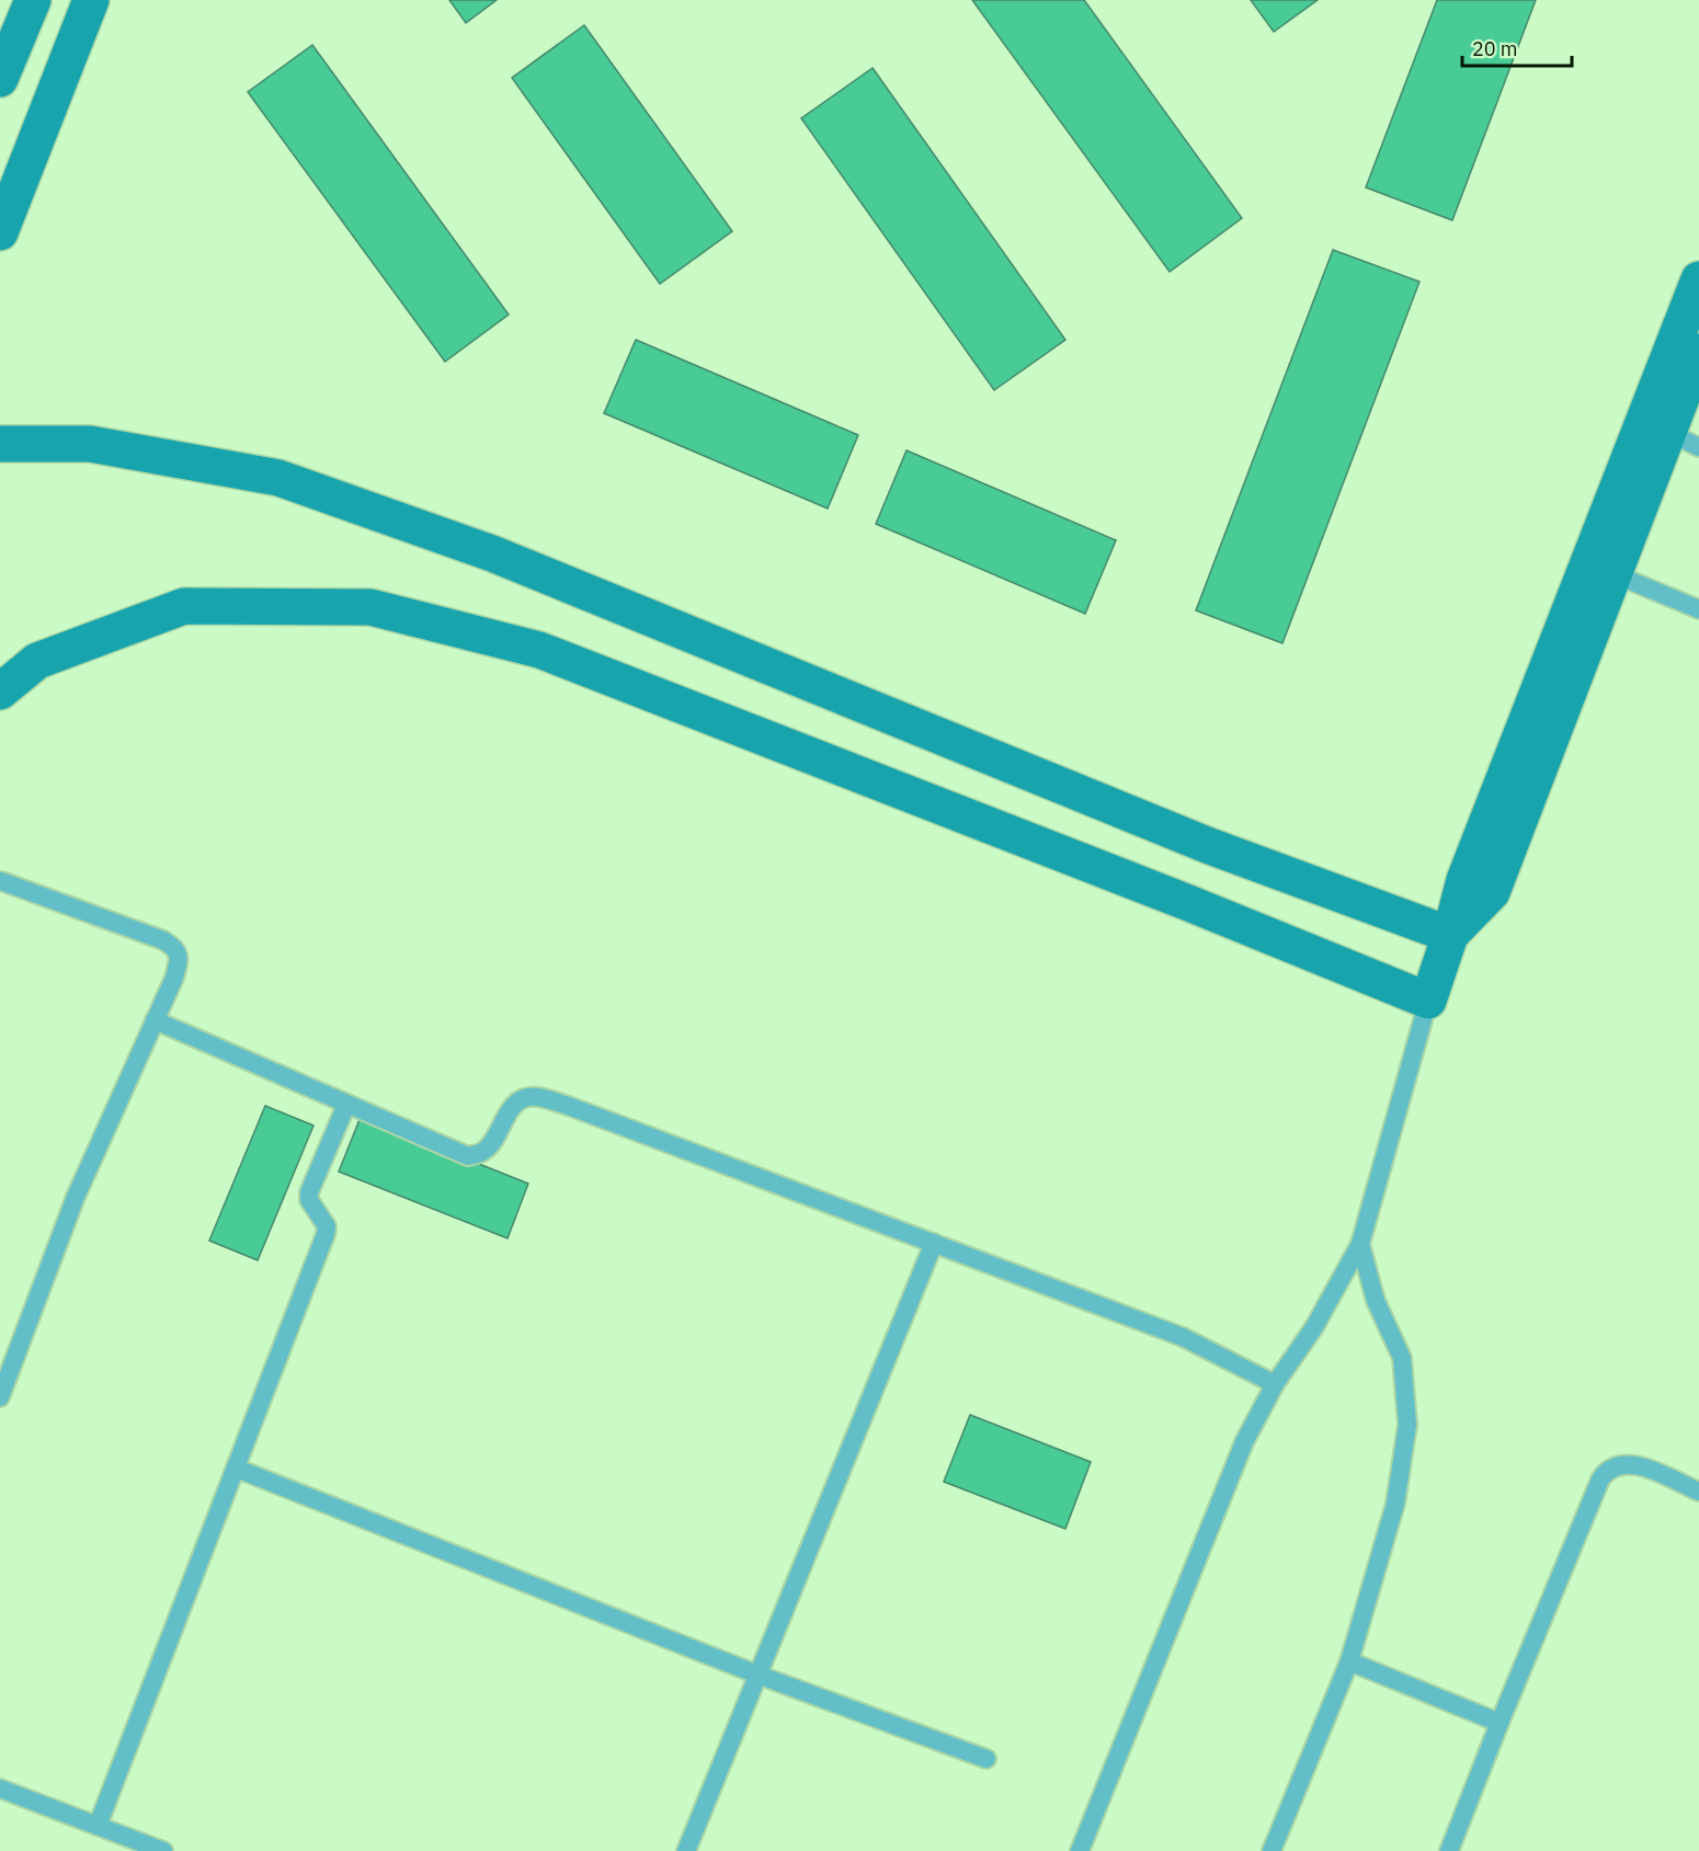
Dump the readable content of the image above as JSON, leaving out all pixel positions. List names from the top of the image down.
{
  "scale_bar": "20 m"
}
